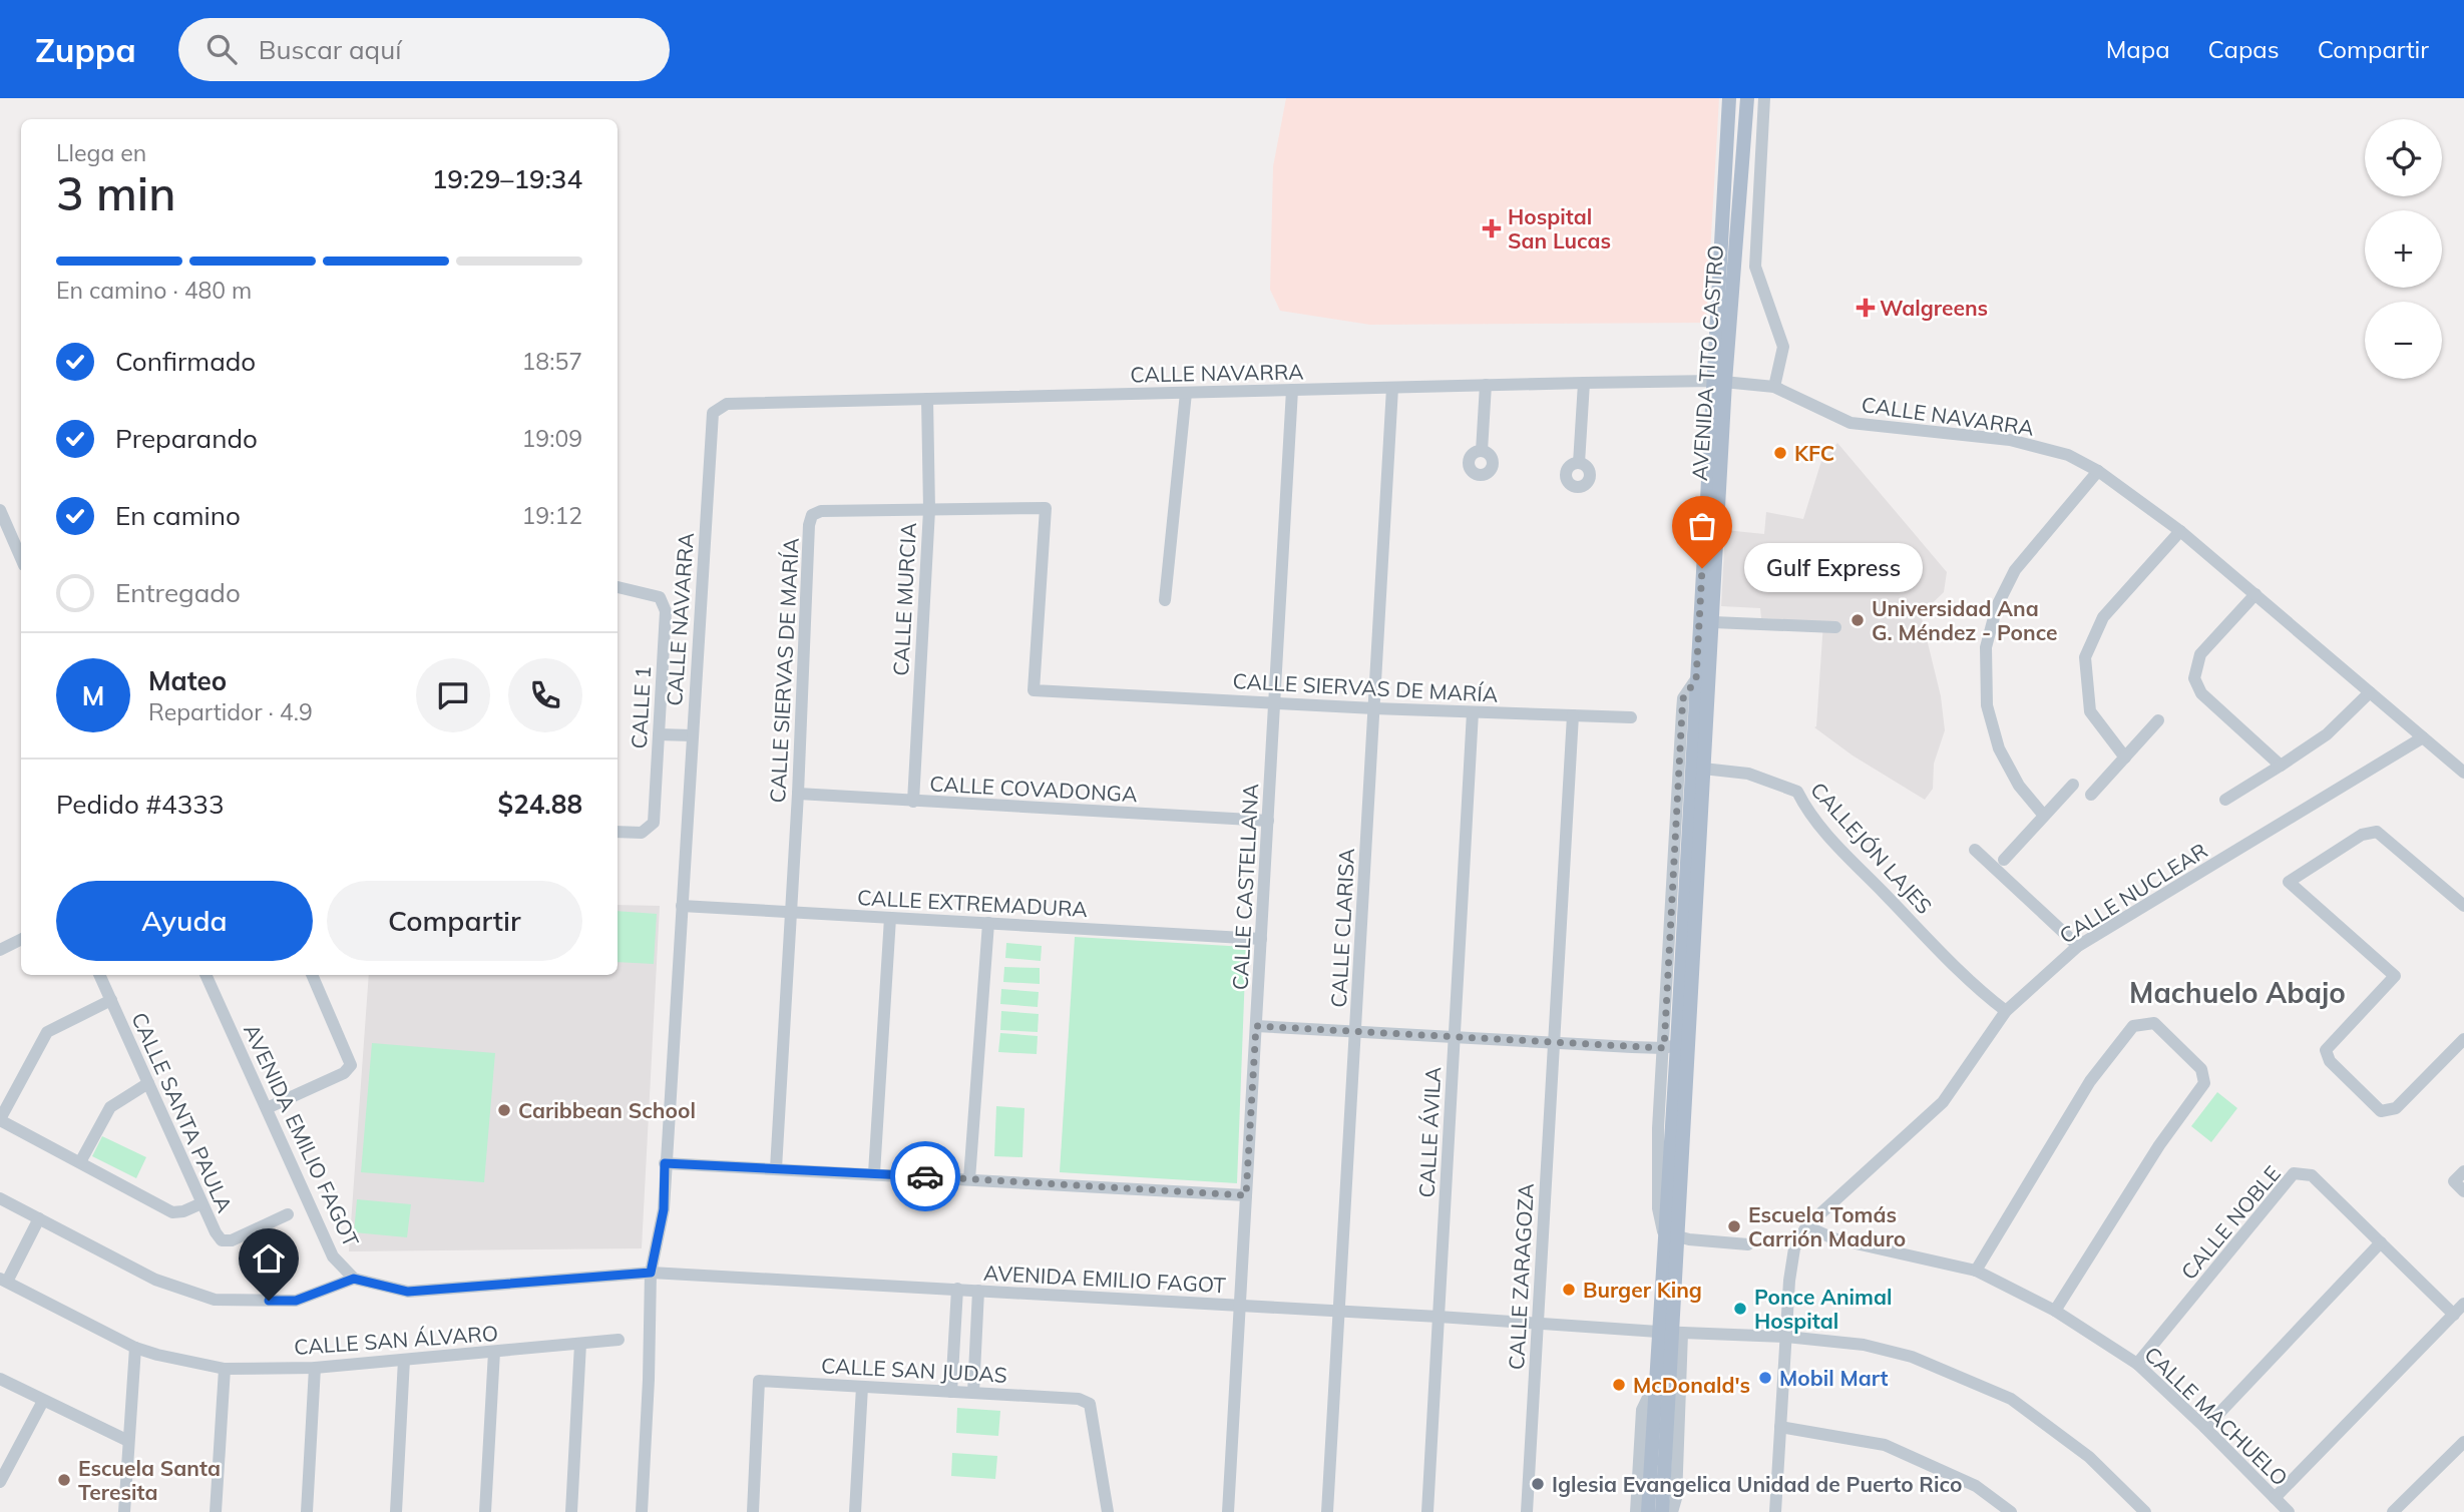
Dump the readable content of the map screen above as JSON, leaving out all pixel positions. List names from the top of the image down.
{
  "streets": {
    "main road": ["AVENIDA TITO CASTRO"],
    "street": [
      "CALLE NAVARRA",
      "CALLE MURCIA",
      "CALLE SIERVAS DE MARÍA",
      "CALLE 1",
      "CALLE COVADONGA",
      "CALLEJÓN LAJES",
      "CALLE CASTELLANA",
      "CALLE NUCLEAR",
      "CALLE EXTREMADURA",
      "CALLE CLARISA",
      "CALLE SANTA PAULA",
      "CALLE ÁVILA",
      "AVENIDA EMILIO FAGOT",
      "CALLE NOBLE",
      "CALLE ZARAGOZA",
      "CALLE SAN ÁLVARO",
      "CALLE SAN JUDAS",
      "CALLE MACHUELO"
    ]
  },
  "crossings": [
    ["AVENIDA TITO CASTRO", "CALLE NAVARRA"],
    ["AVENIDA TITO CASTRO", "CALLEJÓN LAJES"],
    ["AVENIDA TITO CASTRO", "AVENIDA EMILIO FAGOT"],
    ["CALLE NAVARRA", "CALLE MURCIA"],
    ["CALLE NAVARRA", "CALLE CASTELLANA"],
    ["CALLE NAVARRA", "CALLE NUCLEAR"],
    ["CALLE NAVARRA", "CALLE EXTREMADURA"],
    ["CALLE NAVARRA", "CALLE CLARISA"],
    ["CALLE NAVARRA", "AVENIDA EMILIO FAGOT"],
    ["CALLE MURCIA", "CALLE SIERVAS DE MARÍA"],
    ["CALLE MURCIA", "CALLE COVADONGA"],
    ["CALLE SIERVAS DE MARÍA", "CALLE COVADONGA"],
    ["CALLE SIERVAS DE MARÍA", "CALLE CASTELLANA"],
    ["CALLE SIERVAS DE MARÍA", "CALLE EXTREMADURA"],
    ["CALLE SIERVAS DE MARÍA", "CALLE CLARISA"],
    ["CALLE SIERVAS DE MARÍA", "CALLE ÁVILA"],
    ["CALLE SIERVAS DE MARÍA", "CALLE ZARAGOZA"],
    ["CALLE COVADONGA", "CALLE CASTELLANA"],
    ["CALLEJÓN LAJES", "CALLE NUCLEAR"],
    ["CALLE CASTELLANA", "CALLE EXTREMADURA"],
    ["CALLE CASTELLANA", "AVENIDA EMILIO FAGOT"],
    ["CALLE NUCLEAR", "AVENIDA EMILIO FAGOT"],
    ["CALLE NUCLEAR", "CALLE MACHUELO"],
    ["CALLE CLARISA", "AVENIDA EMILIO FAGOT"],
    ["CALLE ÁVILA", "AVENIDA EMILIO FAGOT"],
    ["AVENIDA EMILIO FAGOT", "CALLE ZARAGOZA"],
    ["CALLE NOBLE", "CALLE MACHUELO"]
  ],
  "districts": ["Machuelo Abajo"],
  "places": {
    "health": ["Hospital San Lucas", "Walgreens"],
    "other": [
      "KFC",
      "Gulf Express",
      "Universidad Ana G. Méndez - Ponce",
      "Caribbean School",
      "Escuela Tomás Carrión Maduro",
      "Burger King",
      "Ponce Animal Hospital",
      "Mobil Mart",
      "McDonald's",
      "Escuela Santa Teresita",
      "Iglesia Evangelica Unidad de Puerto Rico"
    ]
  },
  "page": {
    "header": "Zuppa",
    "search": "Buscar aquí",
    "nav": ["Mapa", "Capas", "Compartir"],
    "map_buttons": ["+", "−"],
    "heading": ["3 min", "Llega en", "19:29–19:34"],
    "panel": [
      "Mateo",
      "Repartidor · 4.9",
      "Pedido #4333",
      "$24.88"
    ],
    "bar": "En camino · 480 m",
    "list": [
      ["Confirmado", "18:57"],
      ["Preparando", "19:09"],
      ["En camino", "19:12"],
      "Entregado"
    ],
    "bubble": "Gulf Express",
    "round": "M",
    "buttons": ["Ayuda", "Compartir"]
  }
}
